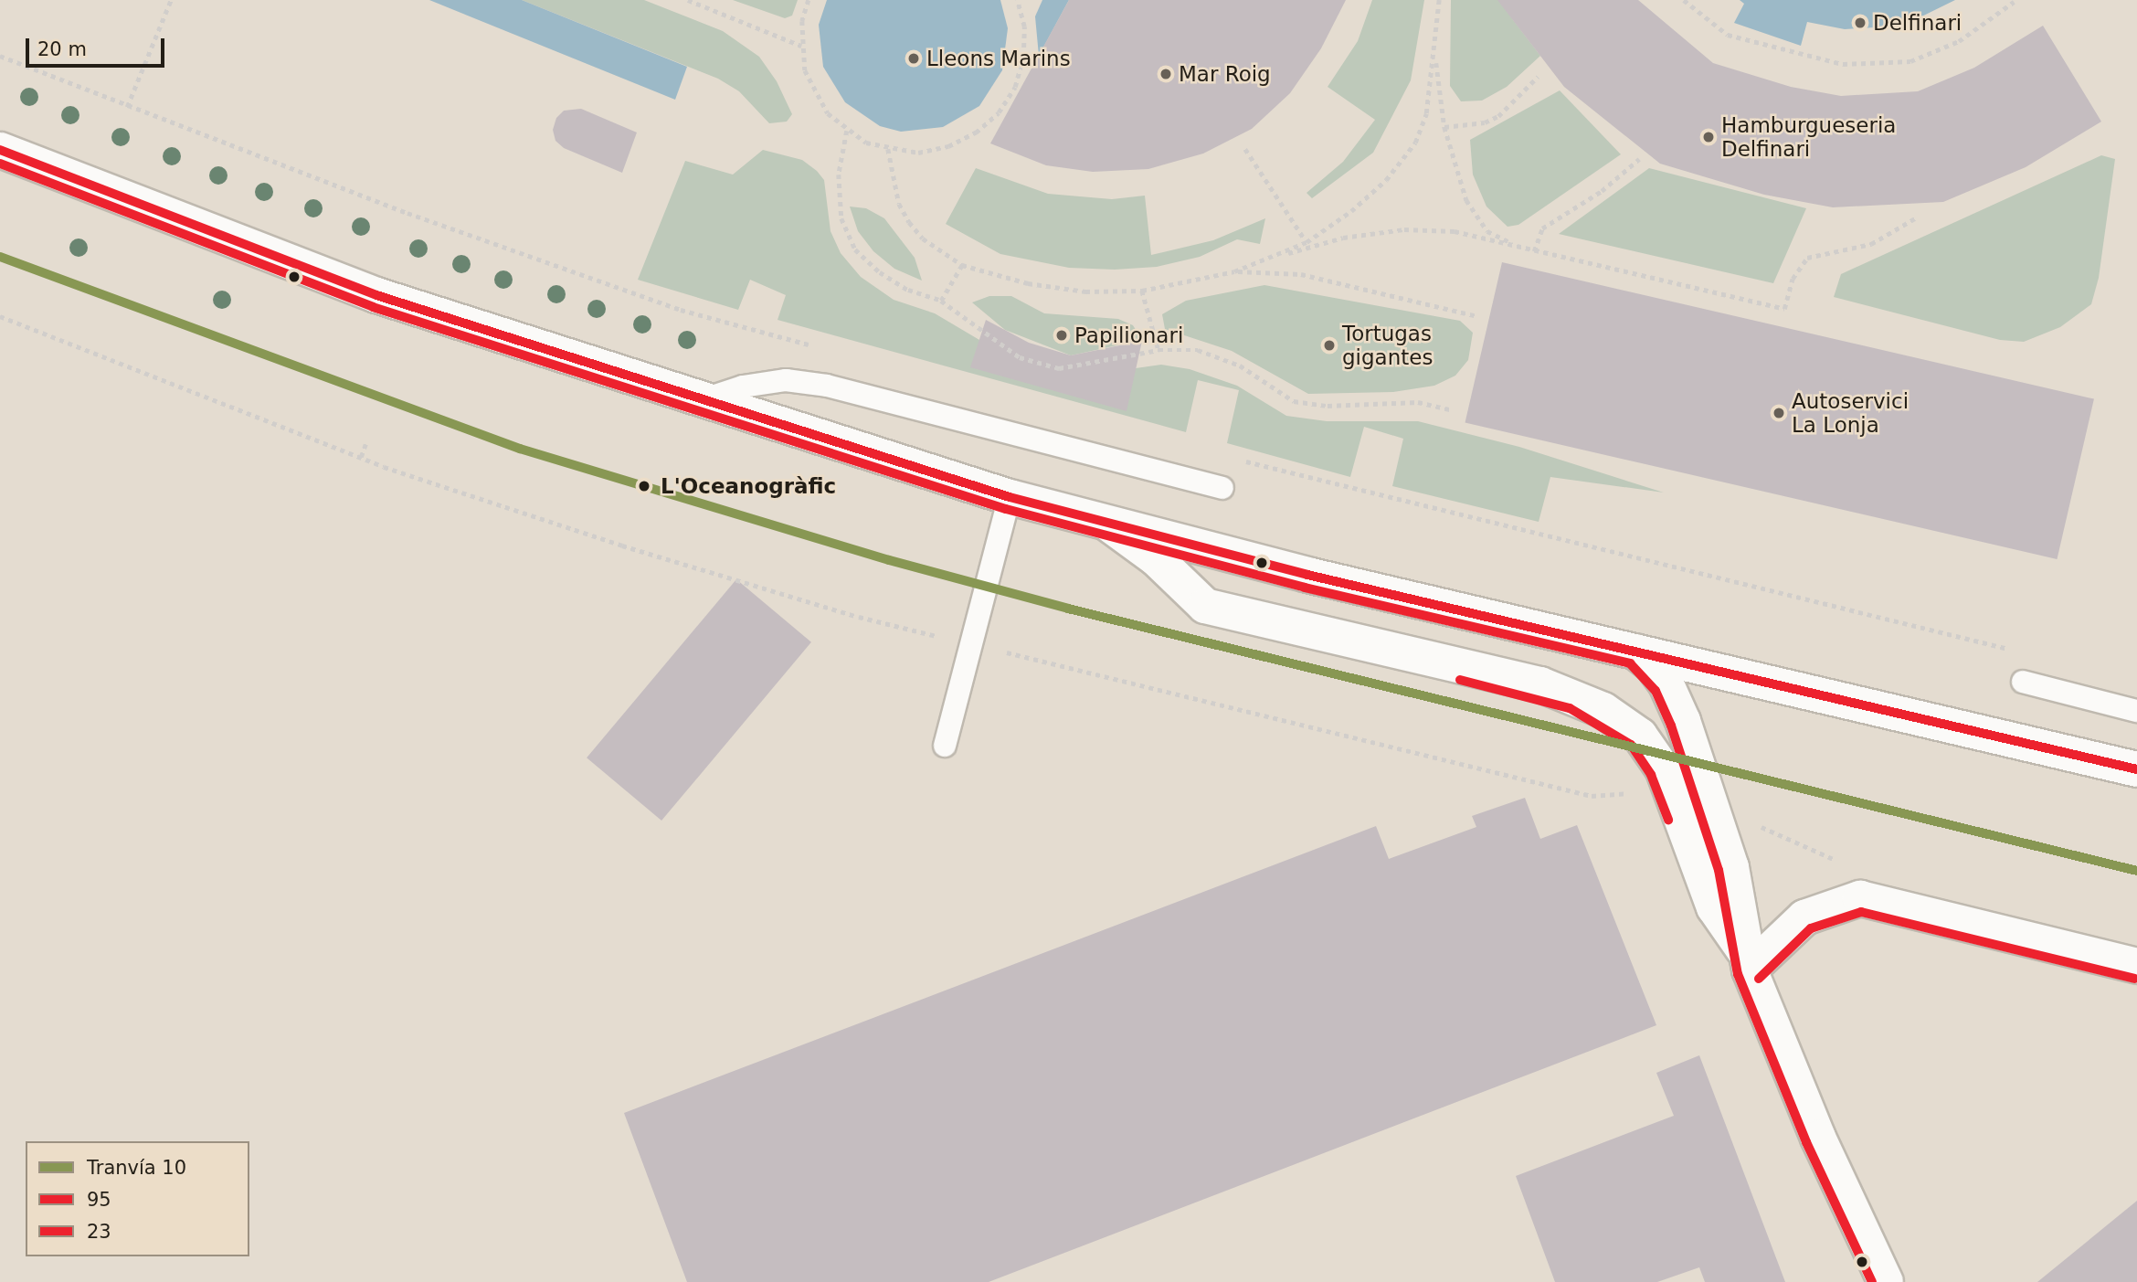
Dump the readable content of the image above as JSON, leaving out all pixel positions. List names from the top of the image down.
{
  "places": [
    "Delfinari",
    "Lleons Marins",
    "Mar Roig",
    "Hamburgueseria Delfinari",
    "Papilionari",
    "Tortugas gigantes",
    "Autoservici La Lonja",
    "L'Oceanogràfic"
  ],
  "lines": ["transit line 95", "transit line 23", "tram line 10"],
  "legend": ["Tranvía 10", "95", "23"],
  "scale_bar": "20 m"
}
